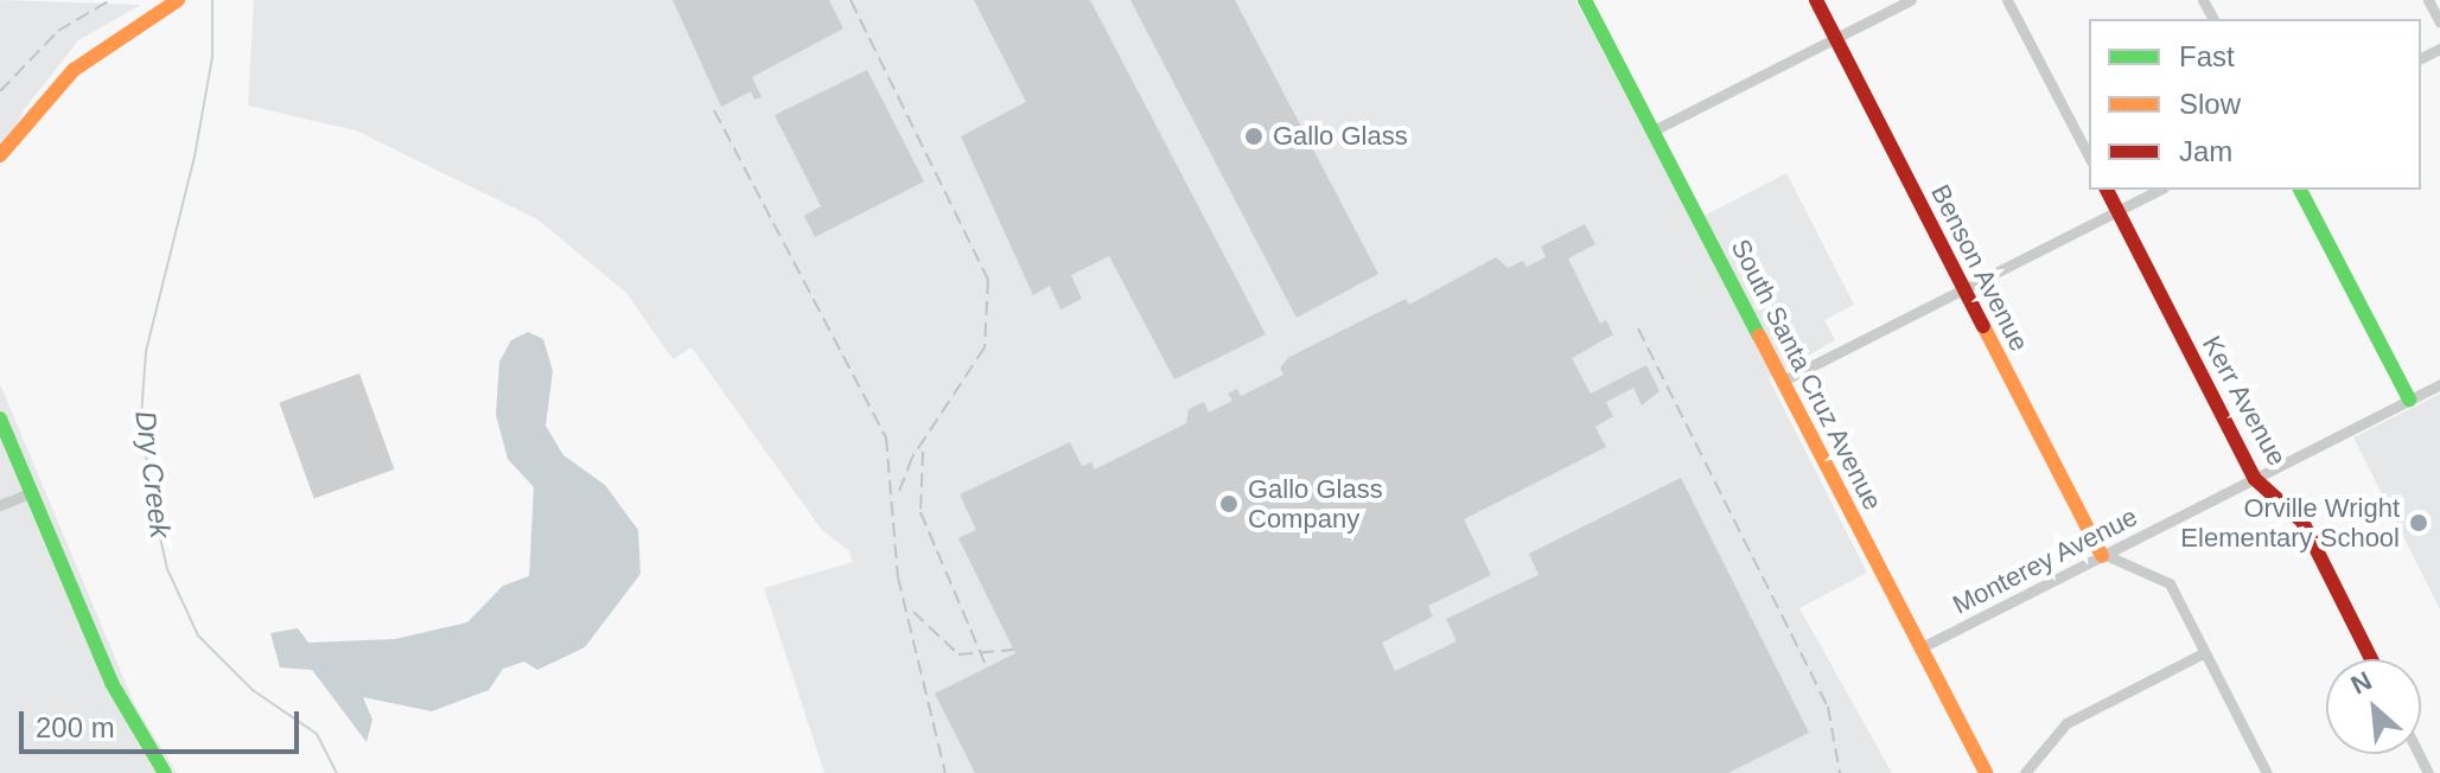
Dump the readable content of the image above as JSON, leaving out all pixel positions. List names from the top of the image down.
{
  "streets": {
    "street": [
      "Benson Avenue",
      "South Santa Cruz Avenue",
      "Kerr Avenue",
      "Monterey Avenue"
    ]
  },
  "crossings": [
    ["Benson Avenue", "Monterey Avenue"],
    ["South Santa Cruz Avenue", "Monterey Avenue"],
    ["Kerr Avenue", "Monterey Avenue"]
  ],
  "water": ["Dry Creek"],
  "places": ["Gallo Glass", "Gallo Glass Company", "Orville Wright Elementary School"],
  "legend": ["Fast", "Slow", "Jam"],
  "scale_bar": "200 m",
  "north": "top left"
}
